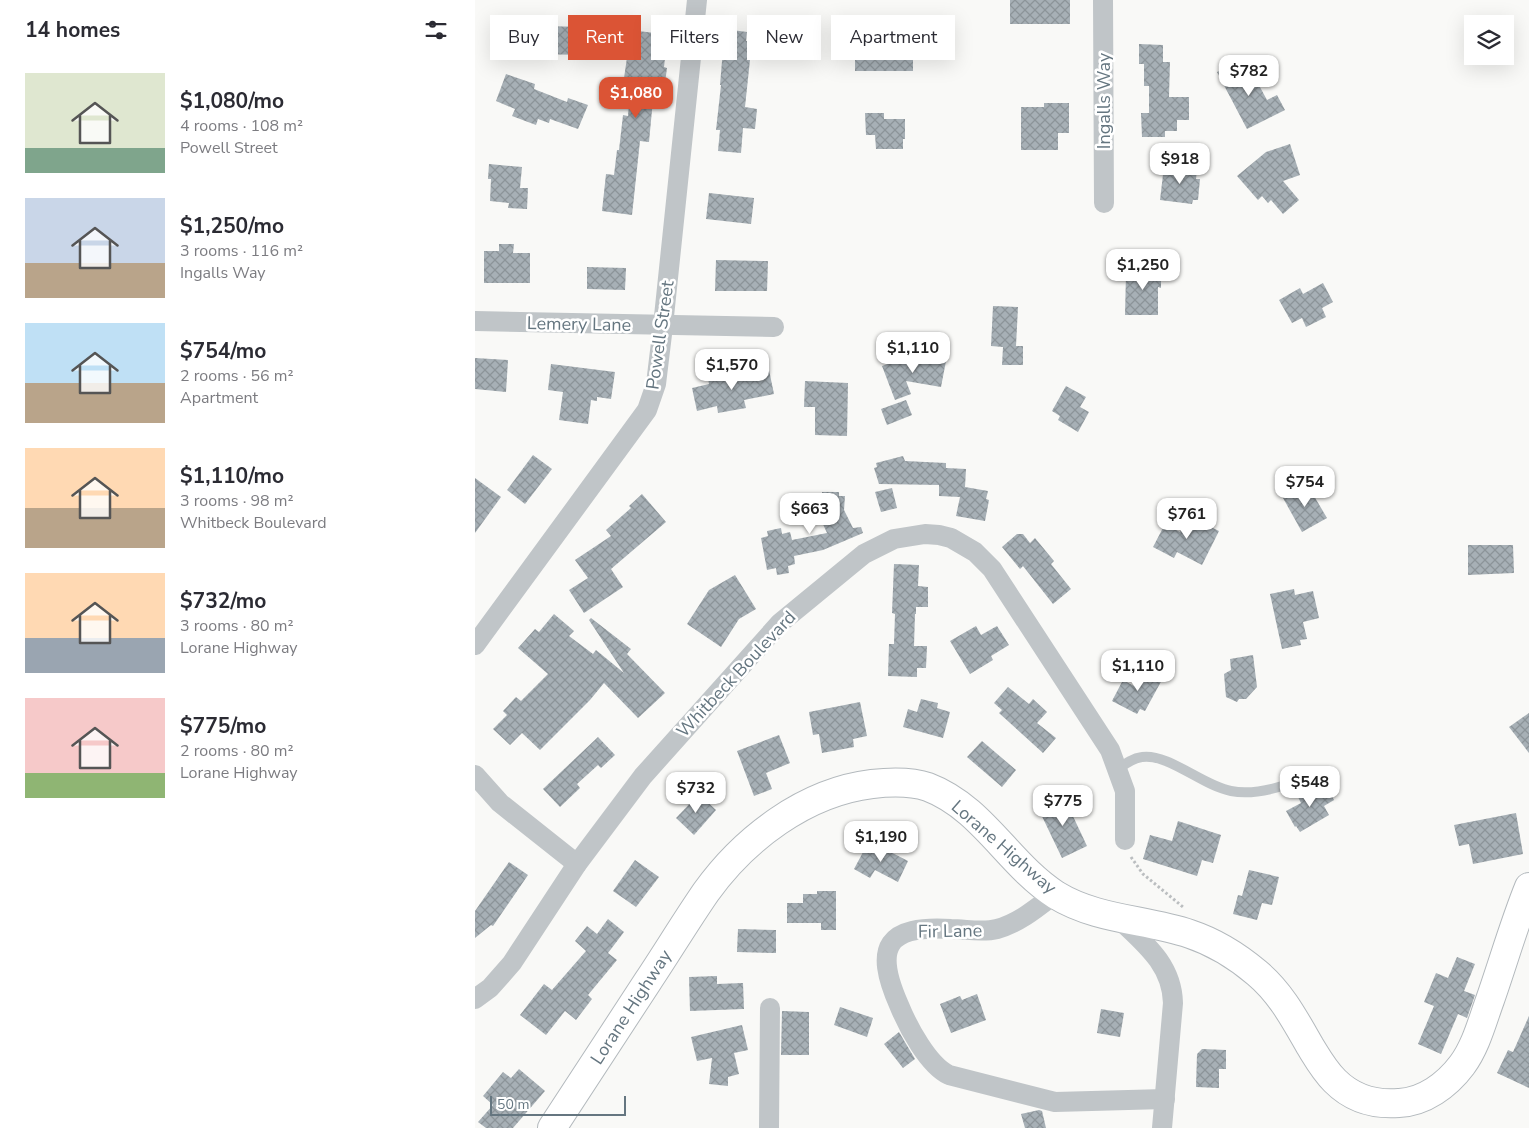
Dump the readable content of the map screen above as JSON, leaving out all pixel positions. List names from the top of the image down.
{
  "streets": {
    "street": [
      "Ingalls Way",
      "Lemery Lane",
      "Powell Street",
      "Whitbeck Boulevard",
      "Lorane Highway",
      "Fir Lane"
    ]
  },
  "crossings": [
    ["Lemery Lane", "Powell Street"],
    ["Lorane Highway", "Fir Lane"]
  ],
  "scale_bar": "50 m",
  "page": {
    "heading": "14 homes",
    "chip": [
      "Buy",
      "Rent",
      "Filters",
      "New",
      "Apartment"
    ],
    "price": [
      "$782",
      "$1,080",
      "$918",
      "$1,250",
      "$1,110",
      "$1,570",
      "$754",
      "$663",
      "$761",
      "$1,110",
      "$548",
      "$732",
      "$775",
      "$1,190"
    ],
    "list": [
      {
        "name": "$1,080/mo",
        "note": "4 rooms · 108 m² · Powell Street"
      },
      {
        "name": "$1,250/mo",
        "note": "3 rooms · 116 m² · Ingalls Way"
      },
      {
        "name": "$754/mo",
        "note": "2 rooms · 56 m² · Apartment"
      },
      {
        "name": "$1,110/mo",
        "note": "3 rooms · 98 m² · Whitbeck Boulevard"
      },
      {
        "name": "$732/mo",
        "note": "3 rooms · 80 m² · Lorane Highway"
      },
      {
        "name": "$775/mo",
        "note": "2 rooms · 80 m² · Lorane Highway"
      }
    ],
    "scale": "50 m"
  }
}
